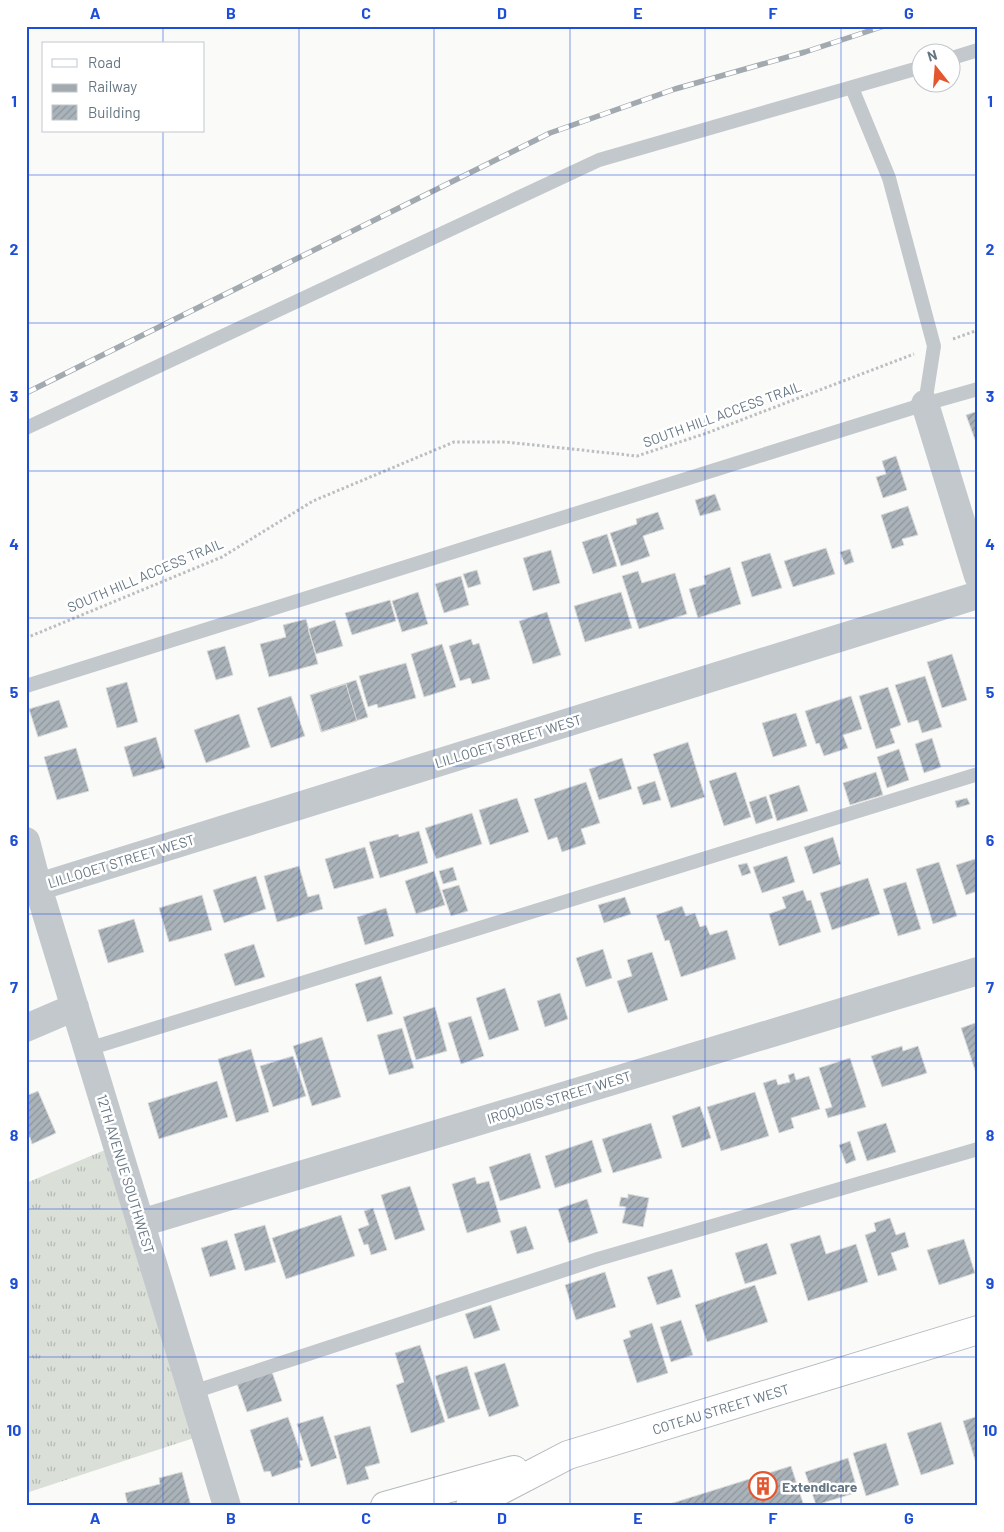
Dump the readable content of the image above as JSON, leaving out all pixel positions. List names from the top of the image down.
{
  "streets": {
    "street": [
      "LILLOOET STREET WEST",
      "IROQUOIS STREET WEST",
      "12TH AVENUE SOUTHWEST",
      "COTEAU STREET WEST"
    ],
    "path": ["SOUTH HILL ACCESS TRAIL"]
  },
  "crossings": [
    ["LILLOOET STREET WEST", "12TH AVENUE SOUTHWEST"],
    ["IROQUOIS STREET WEST", "12TH AVENUE SOUTHWEST"]
  ],
  "places": {
    "building": ["Extendicare"]
  },
  "legend": ["Road", "Railway", "Building"],
  "north": "top",
  "grid": {
    "columns": [
      "A",
      "B",
      "C",
      "D",
      "E",
      "F",
      "G"
    ],
    "rows": [
      "1",
      "2",
      "3",
      "4",
      "5",
      "6",
      "7",
      "8",
      "9",
      "10"
    ]
  }
}
